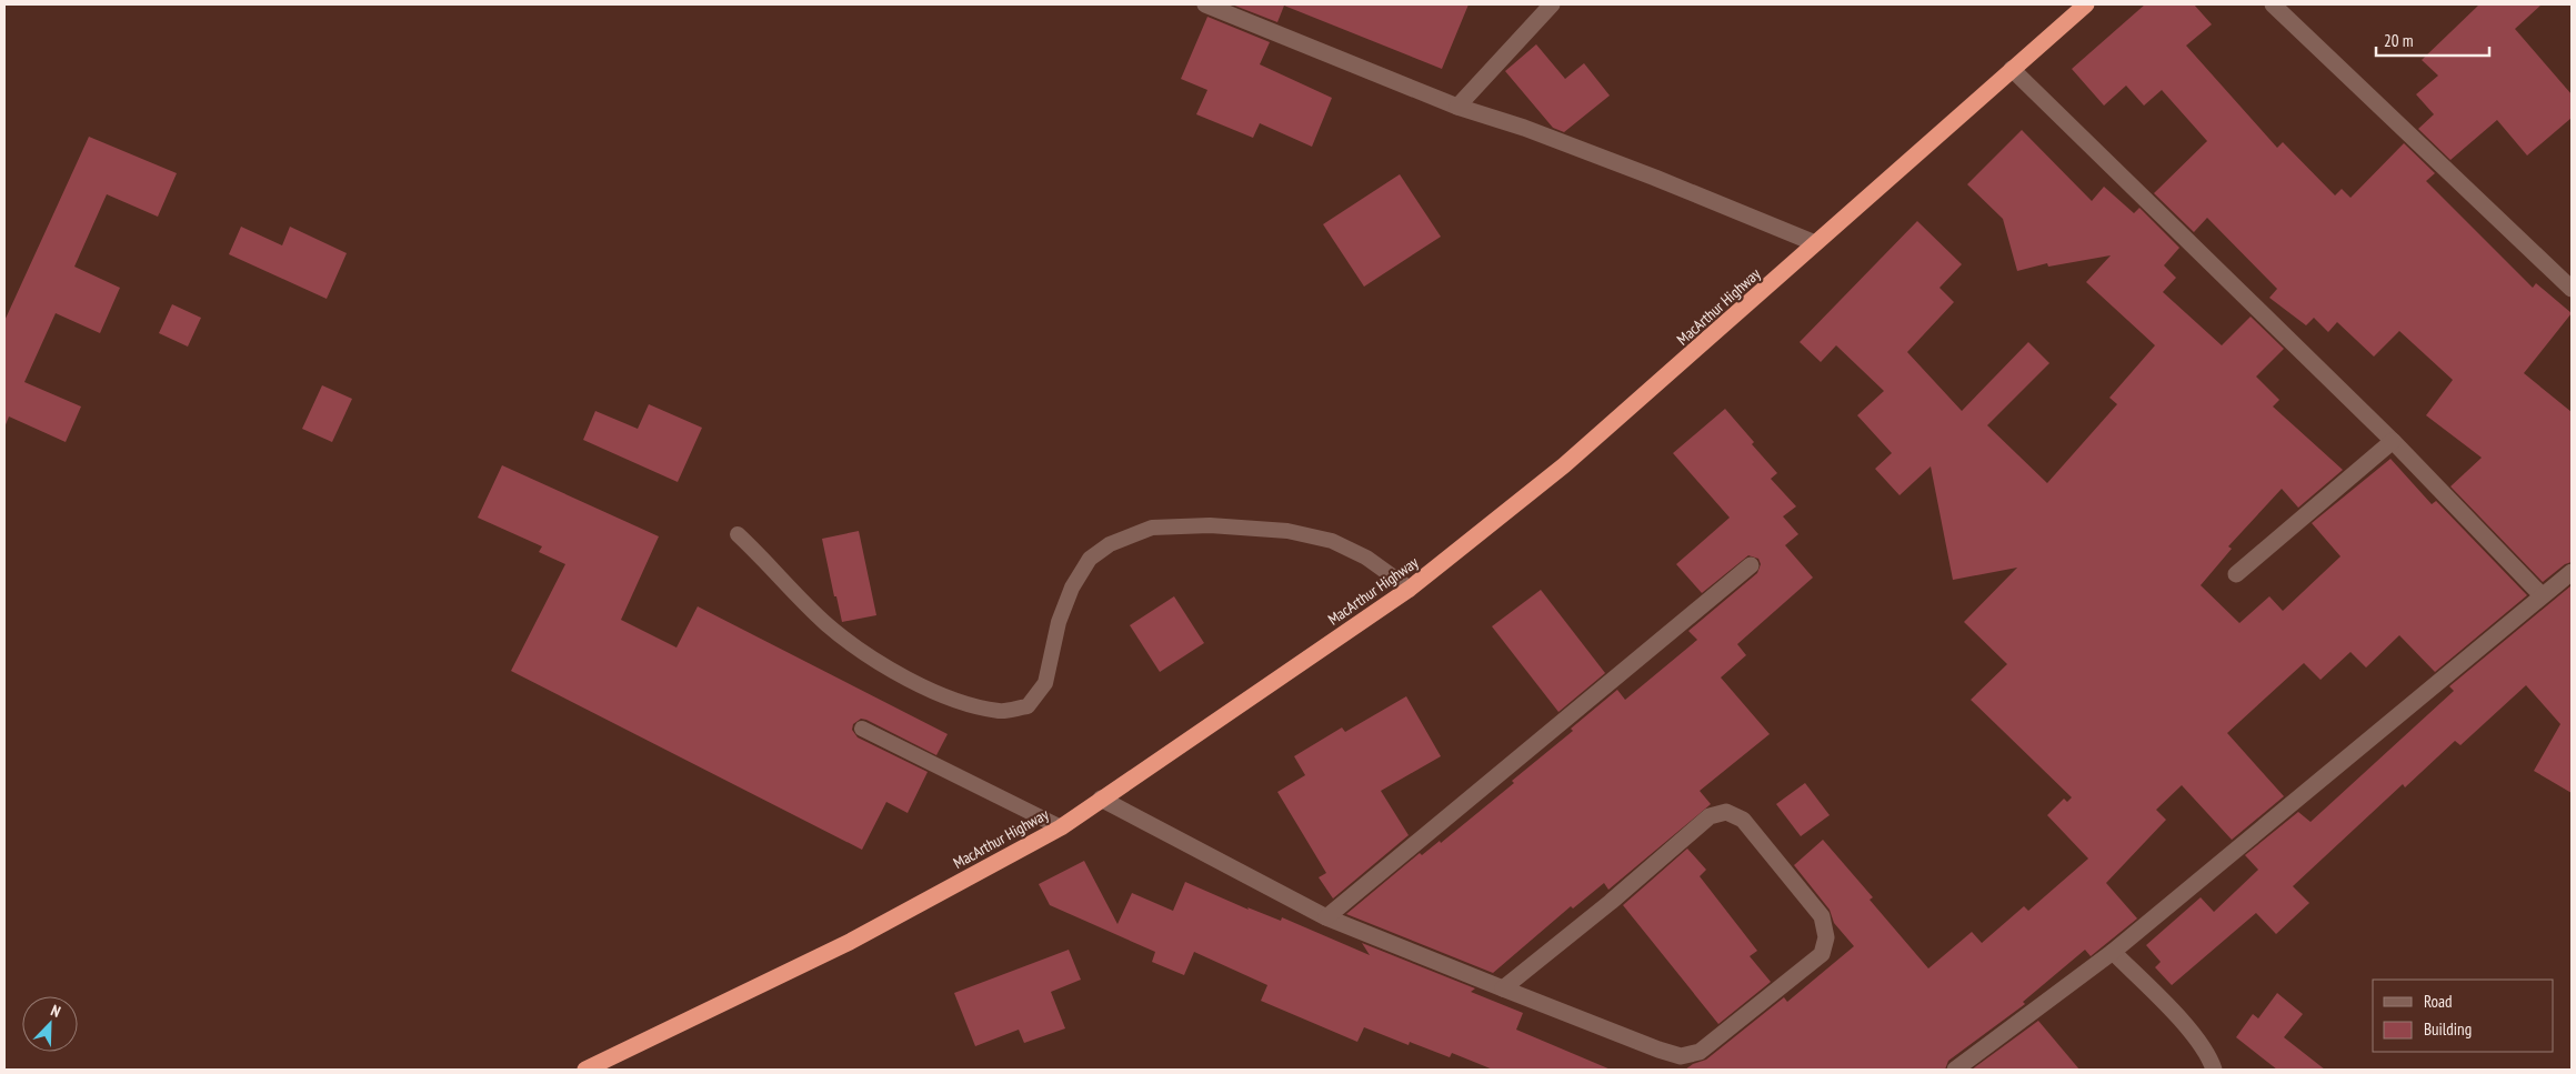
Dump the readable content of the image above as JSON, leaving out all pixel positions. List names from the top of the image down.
{
  "streets": {
    "highway": ["MacArthur Highway"]
  },
  "legend": ["Road", "Building"],
  "scale_bar": "20 m",
  "north": "top right"
}
